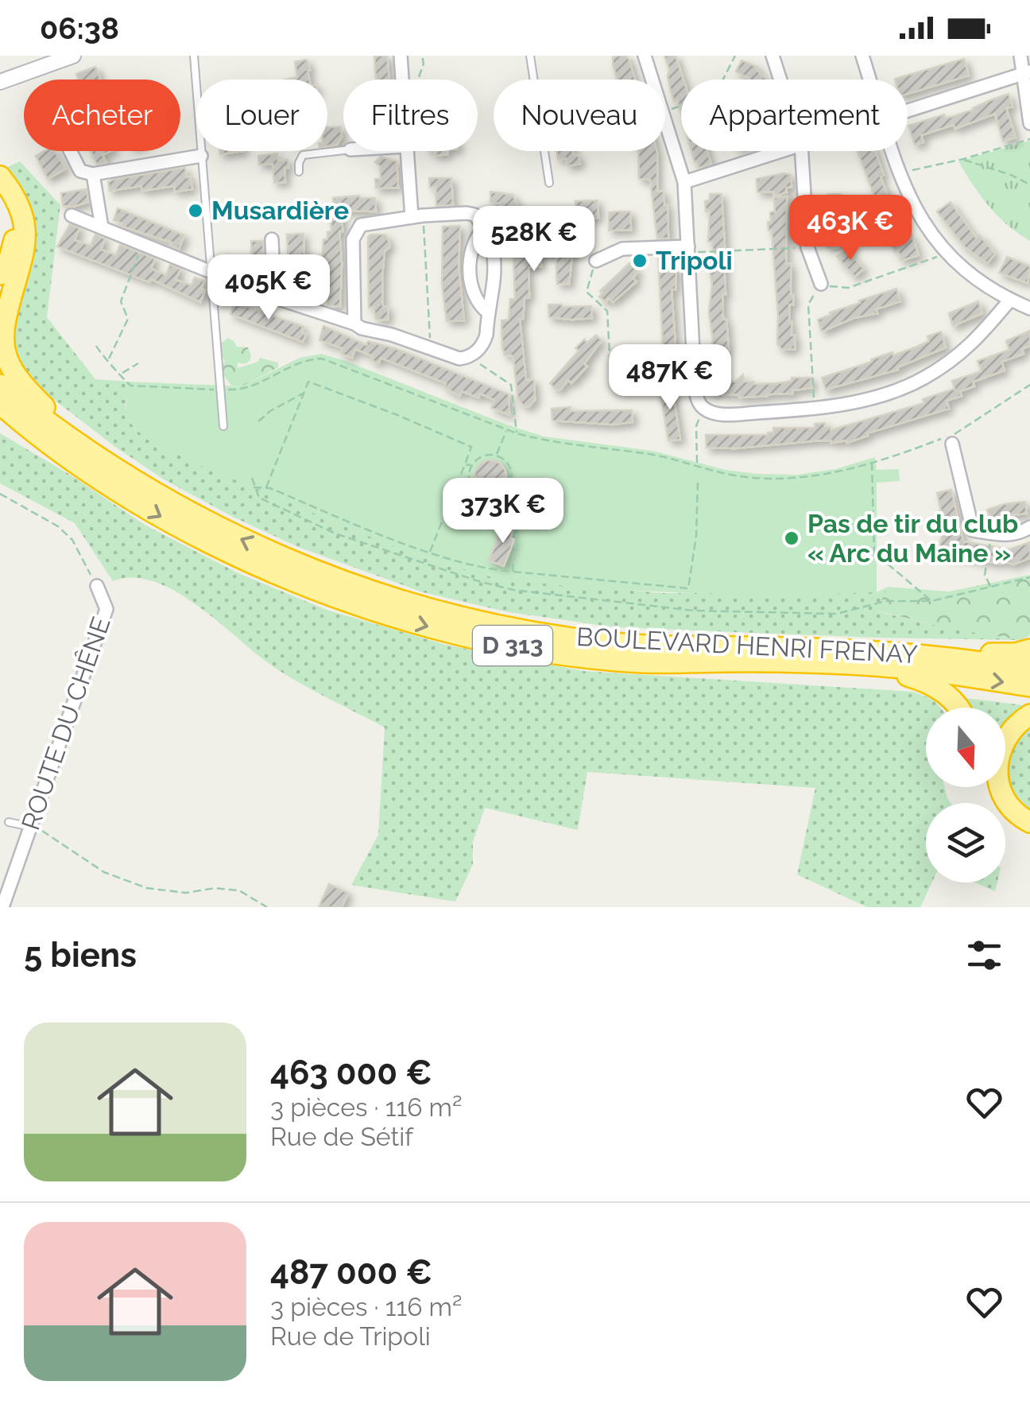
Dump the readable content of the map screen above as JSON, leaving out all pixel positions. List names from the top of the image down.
{
  "streets": {
    "highway": ["D 313", "BOULEVARD HENRI FRENAY"],
    "street": ["ROUTE DU CHÊNE"]
  },
  "crossings": [
    ["D 313", "BOULEVARD HENRI FRENAY"]
  ],
  "places": ["Musardière", "Tripoli", "Pas de tir du club « Arc du Maine »"],
  "north": "bottom",
  "page": {
    "status": "06:38",
    "chip": [
      "Acheter",
      "Louer",
      "Filtres",
      "Nouveau",
      "Appartement"
    ],
    "price": [
      "463K €",
      "528K €",
      "405K €",
      "487K €",
      "373K €"
    ],
    "heading": "5 biens",
    "list": [
      {
        "name": "463 000 €",
        "note": "3 pièces · 116 m² · Rue de Sétif"
      },
      {
        "name": "487 000 €",
        "note": "3 pièces · 116 m² · Rue de Tripoli"
      }
    ]
  }
}
